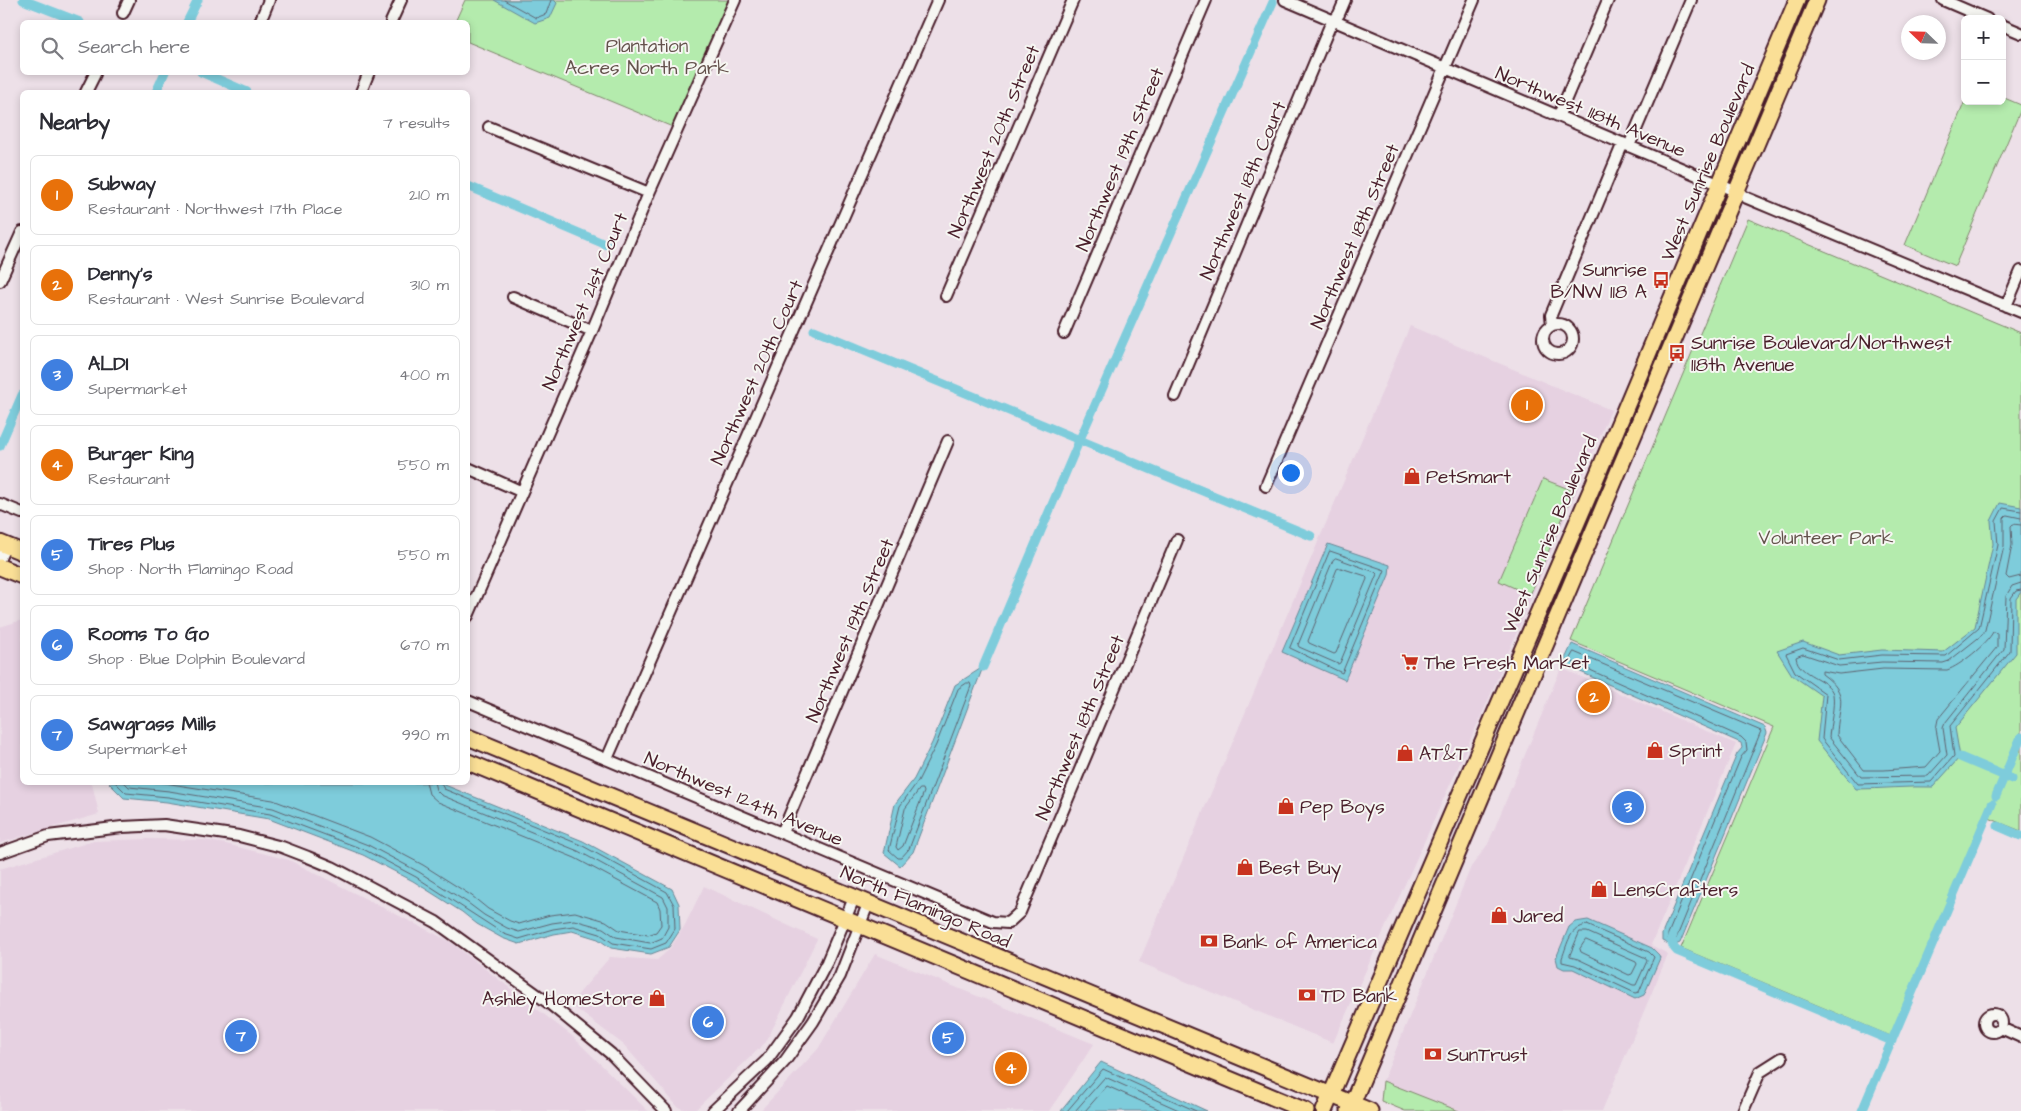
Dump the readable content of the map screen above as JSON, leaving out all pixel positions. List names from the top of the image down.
{
  "streets": {
    "highway": ["West Sunrise Boulevard", "North Flamingo Road"],
    "street": [
      "Northwest 118th Avenue",
      "Northwest 20th Street",
      "Northwest 19th Street",
      "Northwest 18th Court",
      "Northwest 18th Street",
      "Northwest 21st Court",
      "Northwest 20th Court",
      "Northwest 124th Avenue"
    ]
  },
  "crossings": [
    ["Northwest 118th Avenue", "West Sunrise Boulevard"],
    ["Northwest 118th Avenue", "Northwest 18th Court"],
    ["Northwest 118th Avenue", "Northwest 18th Street"],
    ["Northwest 19th Street", "Northwest 124th Avenue"],
    ["West Sunrise Boulevard", "North Flamingo Road"],
    ["Northwest 18th Street", "Northwest 124th Avenue"],
    ["Northwest 20th Court", "Northwest 124th Avenue"]
  ],
  "parks": ["Plantation Acres North Park", "Volunteer Park"],
  "places": {
    "bus stop": ["Sunrise B/NW 118 A", "Sunrise Boulevard/Northwest 118th Avenue"],
    "shop": [
      "PetSmart",
      "Sprint",
      "AT&T",
      "Pep Boys",
      "Best Buy",
      "LensCrafters",
      "Jared",
      "Ashley HomeStore"
    ],
    "supermarket": ["The Fresh Market"],
    "bank": ["Bank of America", "TD Bank", "SunTrust"]
  },
  "north": "top left",
  "page": {
    "map_buttons": ["+", "−"],
    "search": "Search here",
    "heading": ["Nearby", "7 results"],
    "list": [
      {
        "mark": "1",
        "name": "Subway",
        "note": "Restaurant · Northwest 17th Place",
        "value": "210 m"
      },
      {
        "mark": "2",
        "name": "Denny's",
        "note": "Restaurant · West Sunrise Boulevard",
        "value": "310 m"
      },
      {
        "mark": "3",
        "name": "ALDI",
        "note": "Supermarket",
        "value": "400 m"
      },
      {
        "mark": "4",
        "name": "Burger King",
        "note": "Restaurant",
        "value": "550 m"
      },
      {
        "mark": "5",
        "name": "Tires Plus",
        "note": "Shop · North Flamingo Road",
        "value": "550 m"
      },
      {
        "mark": "6",
        "name": "Rooms To Go",
        "note": "Shop · Blue Dolphin Boulevard",
        "value": "670 m"
      },
      {
        "mark": "7",
        "name": "Sawgrass Mills",
        "note": "Supermarket",
        "value": "990 m"
      }
    ],
    "pins": [
      "1",
      "2",
      "3",
      "6",
      "7",
      "5",
      "4"
    ]
  }
}
